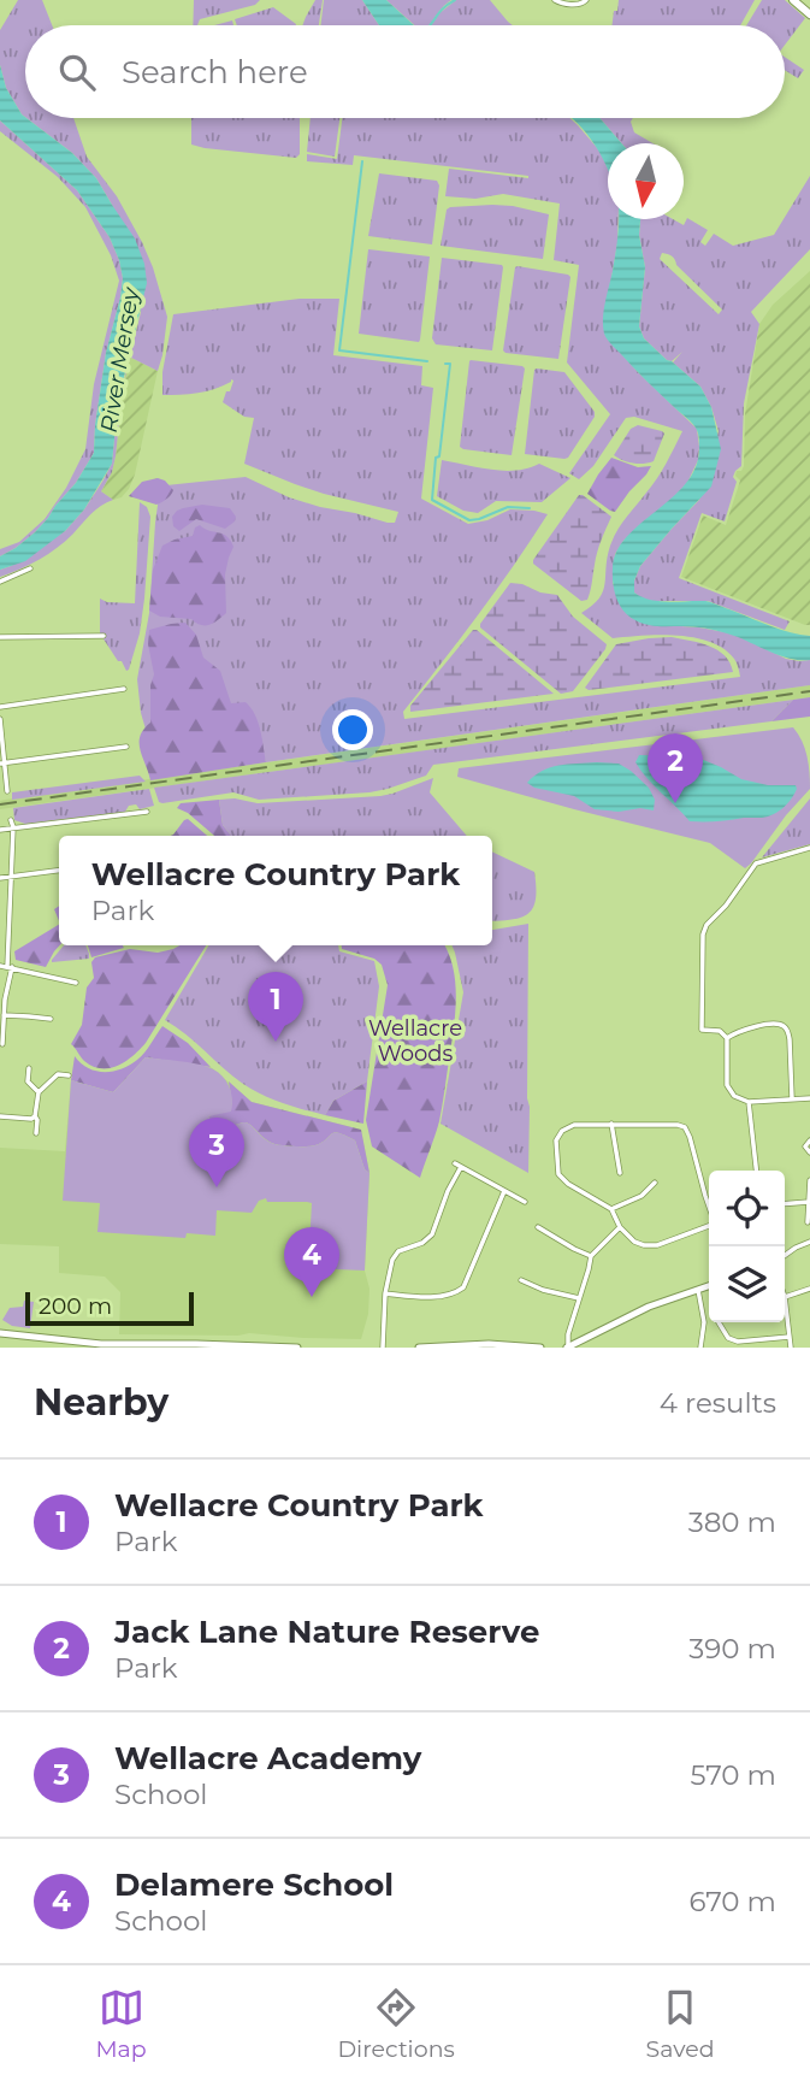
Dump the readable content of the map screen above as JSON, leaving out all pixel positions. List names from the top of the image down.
{
  "water": ["River Mersey"],
  "parks": ["Wellacre Woods"],
  "scale_bar": "200 m",
  "north": "bottom",
  "page": {
    "search": "Search here",
    "pins": [
      "2",
      "1",
      "3",
      "4"
    ],
    "popup": ["Wellacre Country Park", "Park"],
    "scale": "200 m",
    "heading": ["Nearby", "4 results"],
    "list": [
      {
        "mark": "1",
        "name": "Wellacre Country Park",
        "note": "Park",
        "value": "380 m"
      },
      {
        "mark": "2",
        "name": "Jack Lane Nature Reserve",
        "note": "Park",
        "value": "390 m"
      },
      {
        "mark": "3",
        "name": "Wellacre Academy",
        "note": "School",
        "value": "570 m"
      },
      {
        "mark": "4",
        "name": "Delamere School",
        "note": "School",
        "value": "670 m"
      }
    ],
    "nav": ["Map", "Directions", "Saved"]
  }
}
